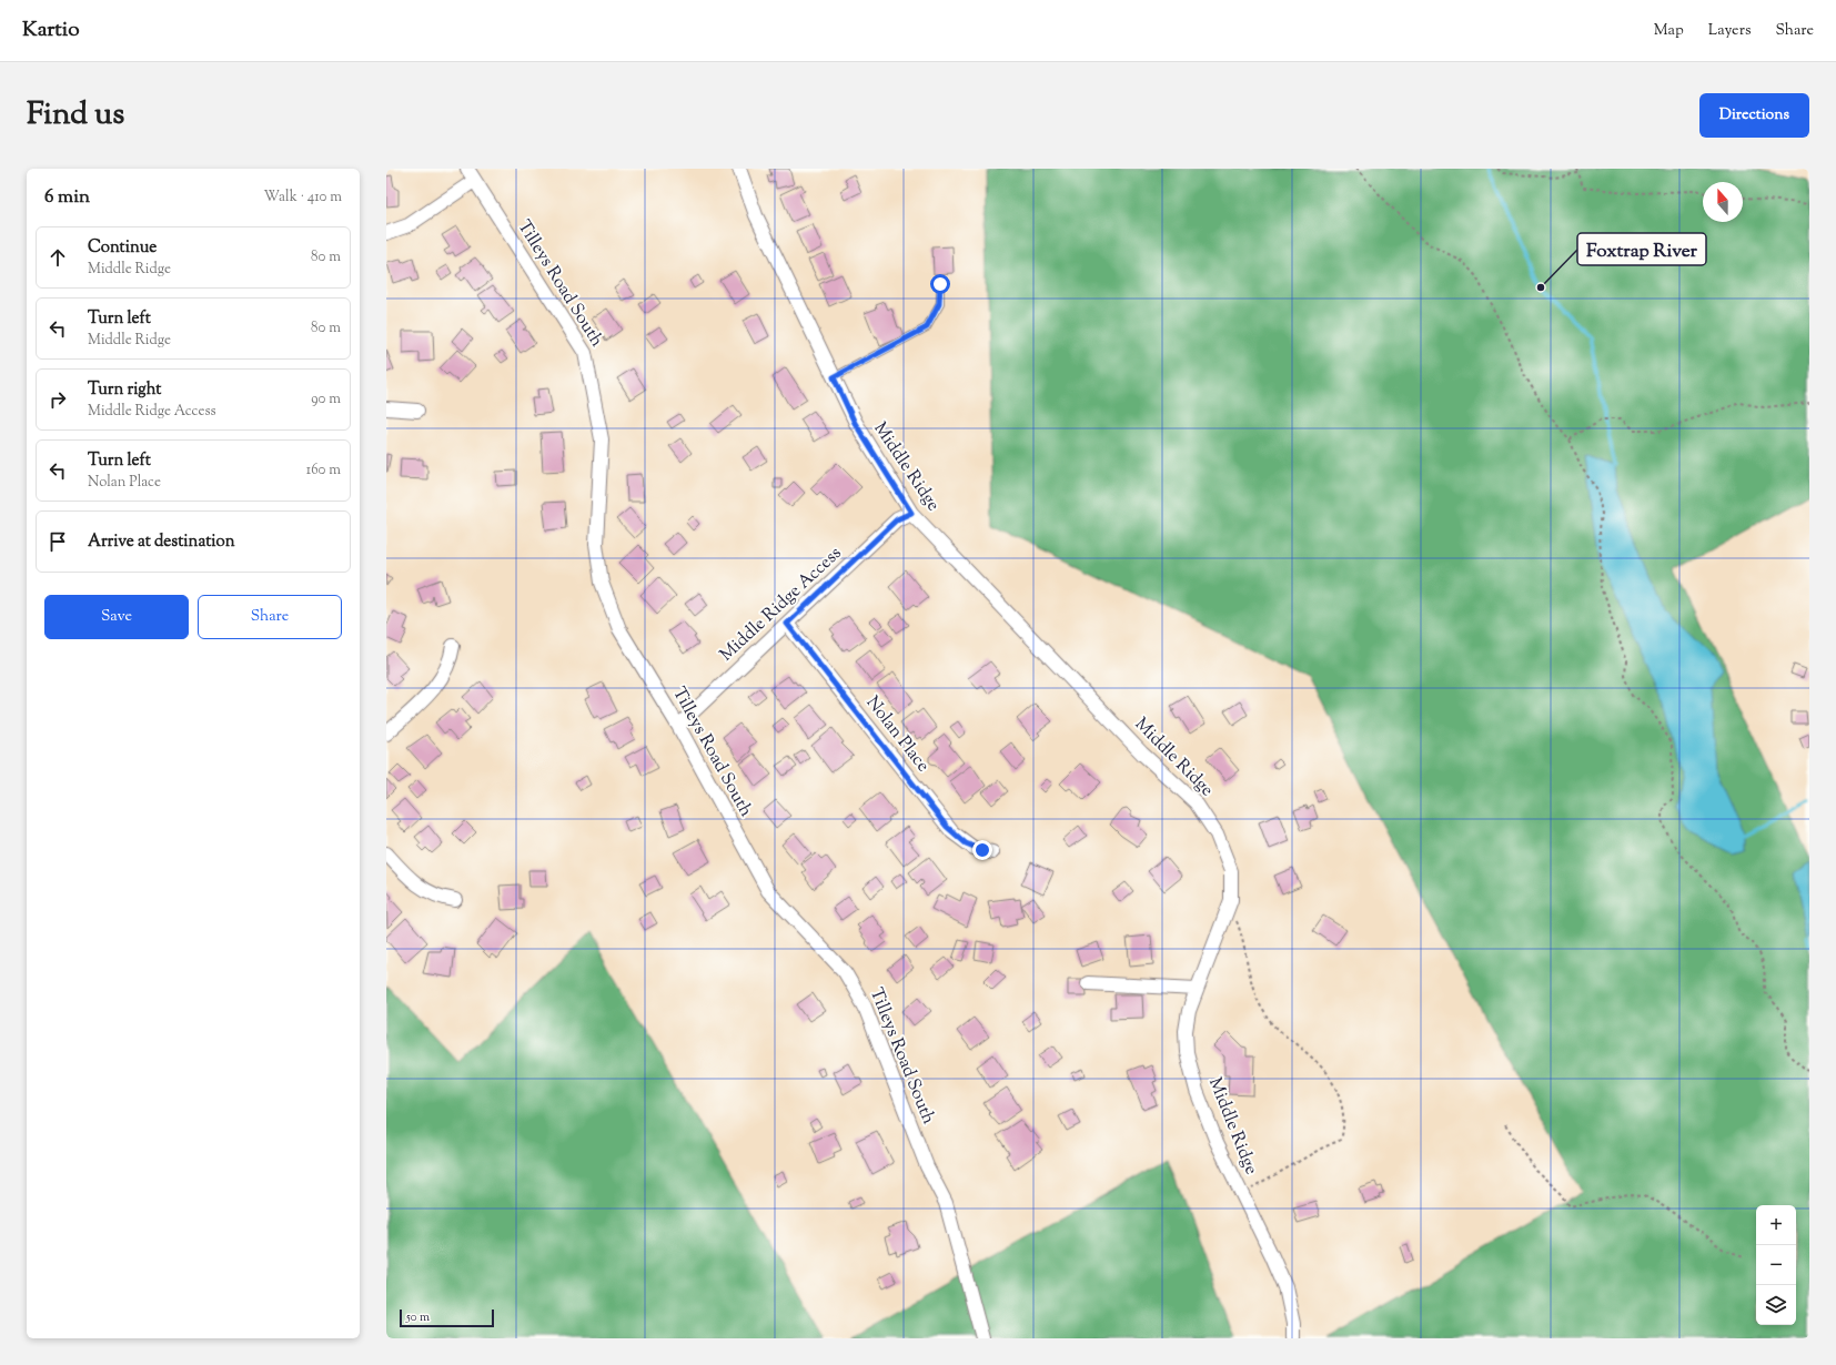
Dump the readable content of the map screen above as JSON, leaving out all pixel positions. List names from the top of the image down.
{
  "streets": {
    "street": [
      "Tilleys Road South",
      "Middle Ridge",
      "Middle Ridge Access",
      "Nolan Place"
    ]
  },
  "crossings": [
    ["Tilleys Road South", "Middle Ridge Access"],
    ["Middle Ridge", "Middle Ridge Access"],
    ["Middle Ridge Access", "Nolan Place"]
  ],
  "places": ["Foxtrap River"],
  "scale_bar": "50 m",
  "north": "top",
  "page": {
    "header": "Kartio",
    "nav": ["Map", "Layers", "Share"],
    "title": "Find us",
    "buttons": [
      "Directions",
      ["Save", "Share"]
    ],
    "heading": ["6 min", "Walk · 410 m"],
    "list": [
      ["Continue", "Middle Ridge", "80 m"],
      ["Turn left", "Middle Ridge", "80 m"],
      ["Turn right", "Middle Ridge Access", "90 m"],
      ["Turn left", "Nolan Place", "160 m"],
      "Arrive at destination"
    ],
    "map_buttons": ["+", "−"],
    "scale": "50 m"
  }
}
